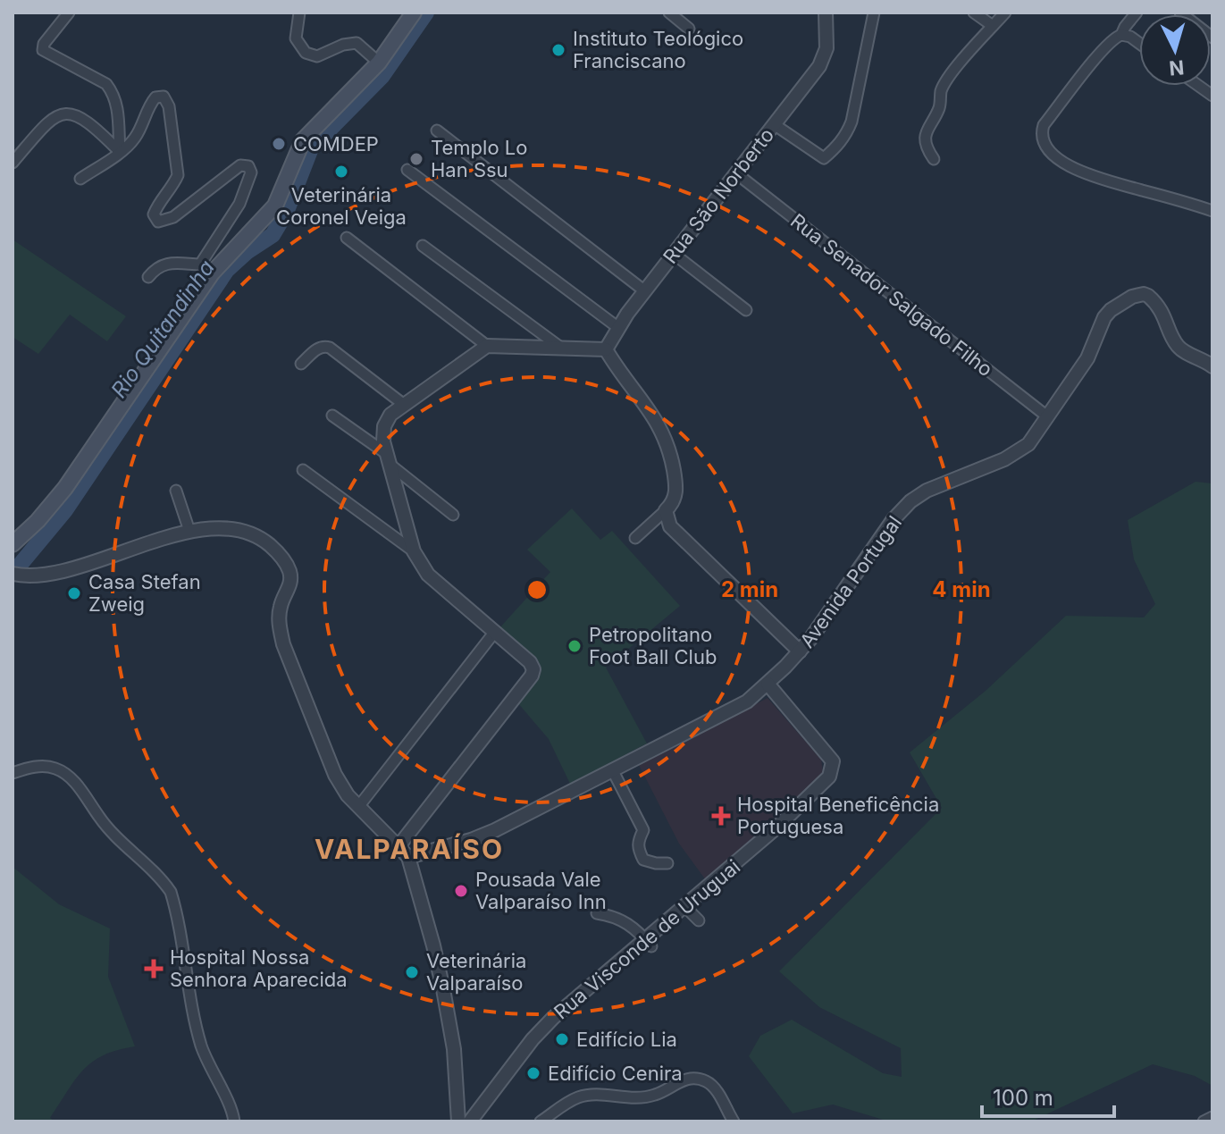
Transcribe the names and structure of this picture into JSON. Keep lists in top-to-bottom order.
{
  "streets": {
    "street": [
      "Rua São Norberto",
      "Rua Senador Salgado Filho",
      "Avenida Portugal",
      "Rua Visconde de Uruguai"
    ]
  },
  "crossings": [
    ["Rua São Norberto", "Rua Senador Salgado Filho"],
    ["Rua Senador Salgado Filho", "Avenida Portugal"],
    ["Avenida Portugal", "Rua Visconde de Uruguai"]
  ],
  "districts": ["VALPARAÍSO"],
  "water": ["Rio Quitandinha"],
  "places": {
    "other": [
      "Instituto Teológico Franciscano",
      "COMDEP",
      "Templo Lo Han Ssu",
      "Veterinária Coronel Veiga",
      "Casa Stefan Zweig",
      "Petropolitano Foot Ball Club",
      "Pousada Vale Valparaíso Inn",
      "Veterinária Valparaíso",
      "Edifício Lia",
      "Edifício Cenira"
    ],
    "health": ["Hospital Beneficência Portuguesa", "Hospital Nossa Senhora Aparecida"]
  },
  "scale_bar": "100 m",
  "north": "bottom",
  "rings": ["2 min", "4 min"]
}
